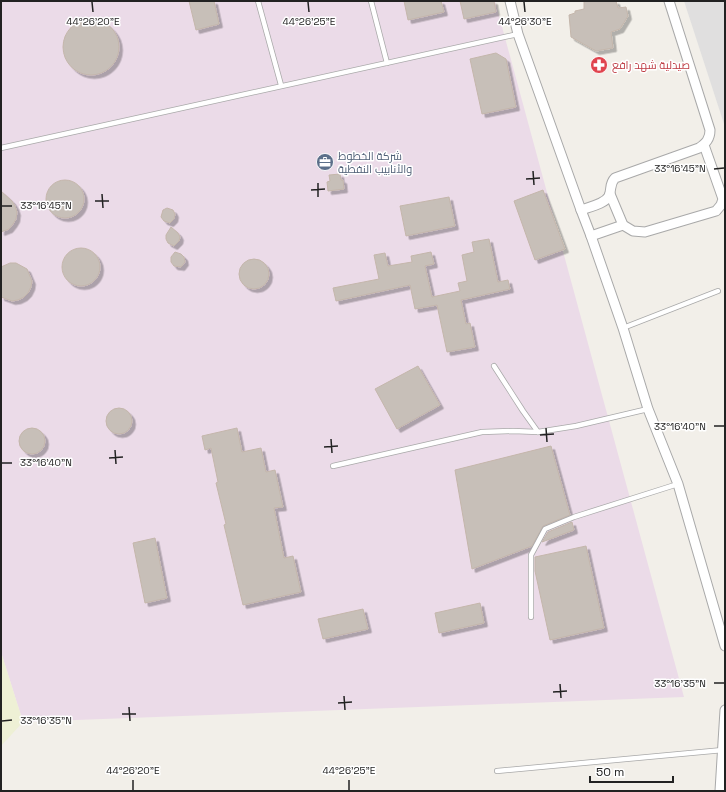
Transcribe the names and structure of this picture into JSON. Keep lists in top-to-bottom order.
{
  "places": {
    "pharmacy": ["صيدلية شهد رافع"],
    "office": ["شركة الخطوط والأنابيب النفطية"]
  },
  "scale_bar": "50 m",
  "coordinates": [
    "44°26'20\"E",
    "44°26'25\"E",
    "44°26'30\"E",
    "33°16'45\"N",
    "33°16'40\"N",
    "33°16'35\"N"
  ]
}
